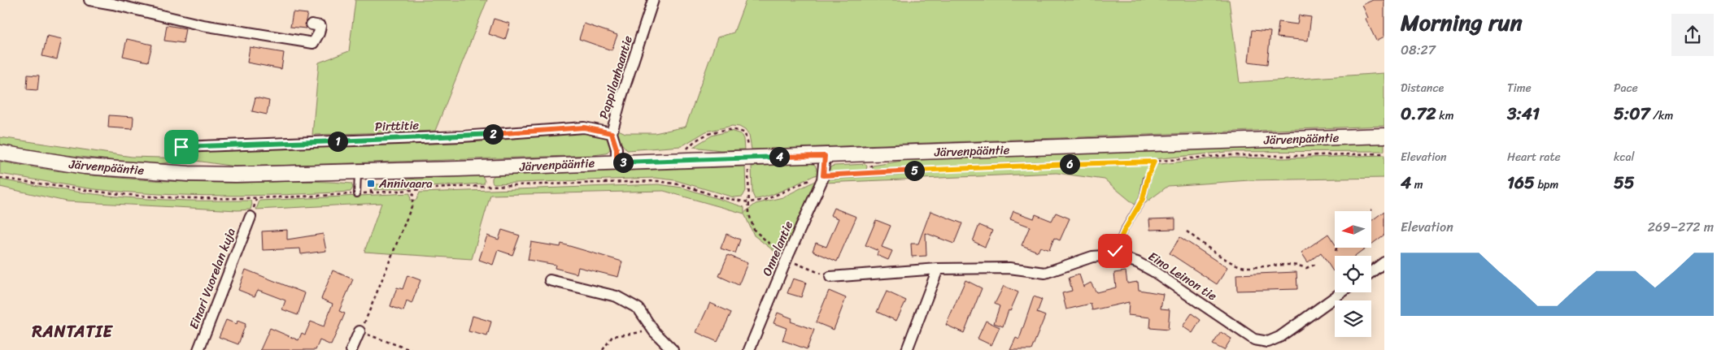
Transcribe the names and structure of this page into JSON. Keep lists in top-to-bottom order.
{
  "streets": {
    "main road": ["Järvenpääntie"],
    "street": [
      "Pappilanhaantie",
      "Pirttitie",
      "Onnelantie",
      "Eino Leinon tie",
      "Einari Vuorelan kuja"
    ]
  },
  "crossings": [
    ["Pappilanhaantie", "Pirttitie"],
    ["Pappilanhaantie", "Järvenpääntie"],
    ["Järvenpääntie", "Onnelantie"]
  ],
  "districts": ["RANTATIE"],
  "places": {
    "transit": ["Annivaara"]
  },
  "north": "left",
  "page": {
    "heading": ["Morning run", "08:27"],
    "stats": [
      ["Distance", "0.72 km"],
      ["Time", "3:41"],
      ["Pace", "5:07 /km"],
      ["Elevation", "4 m"],
      ["Heart rate", "165 bpm"],
      ["kcal", "55"]
    ],
    "pins": [
      "2",
      "1",
      "4",
      "3",
      "6",
      "5"
    ],
    "chart": ["Elevation", "269–272 m"]
  }
}
